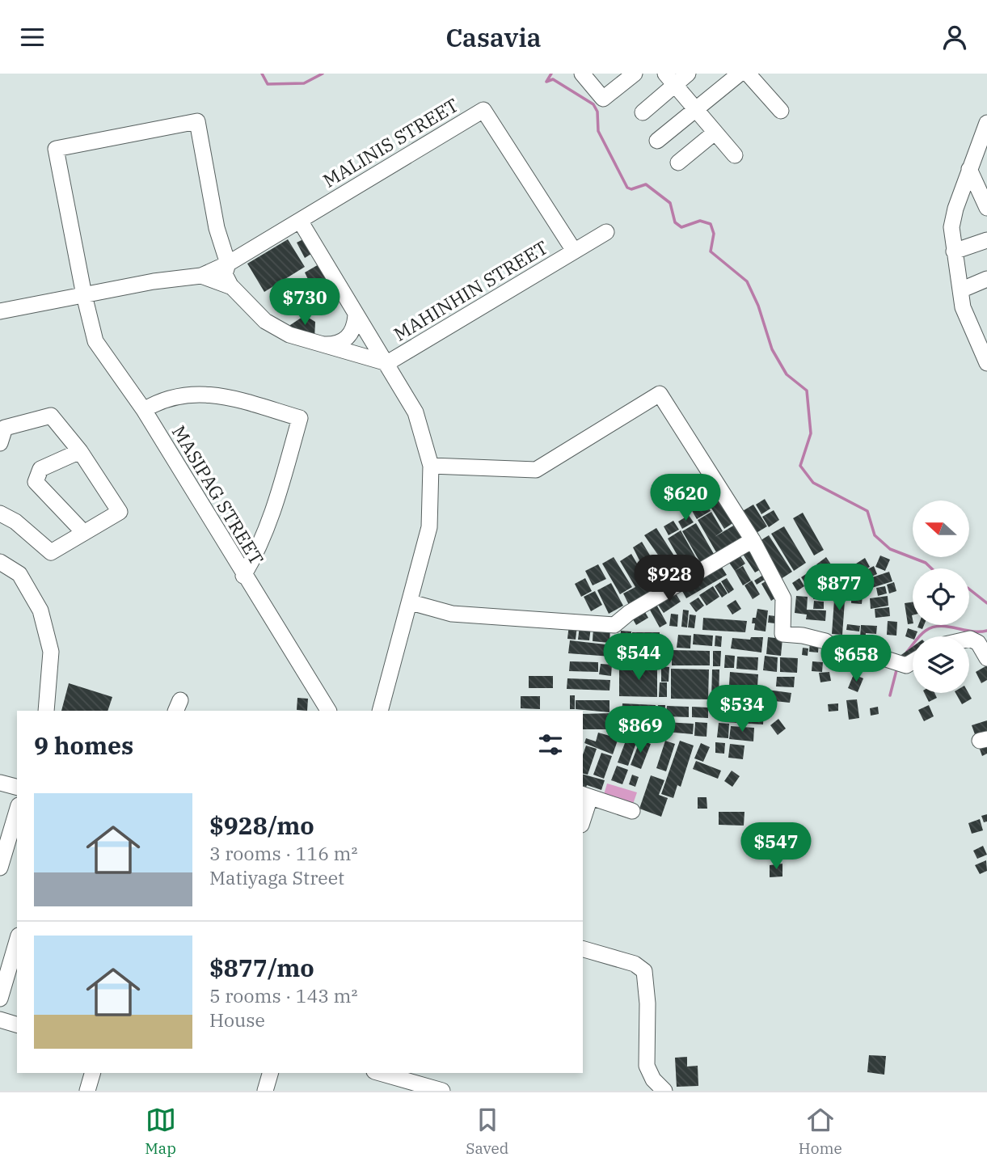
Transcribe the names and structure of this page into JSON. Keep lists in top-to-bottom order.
{
  "streets": {
    "street": ["MALINIS STREET", "MAHINHIN STREET", "MASIPAG STREET"]
  },
  "crossings": [
    ["MALINIS STREET", "MAHINHIN STREET"],
    ["MALINIS STREET", "MASIPAG STREET"]
  ],
  "north": "left",
  "page": {
    "header": "Casavia",
    "price": [
      "$730",
      "$620",
      "$928",
      "$877",
      "$544",
      "$658",
      "$534",
      "$869",
      "$547"
    ],
    "heading": "9 homes",
    "list": [
      {
        "name": "$928/mo",
        "note": "3 rooms · 116 m² · Matiyaga Street"
      },
      {
        "name": "$877/mo",
        "note": "5 rooms · 143 m² · House"
      }
    ],
    "tabs": ["Map", "Saved", "Home"]
  }
}
